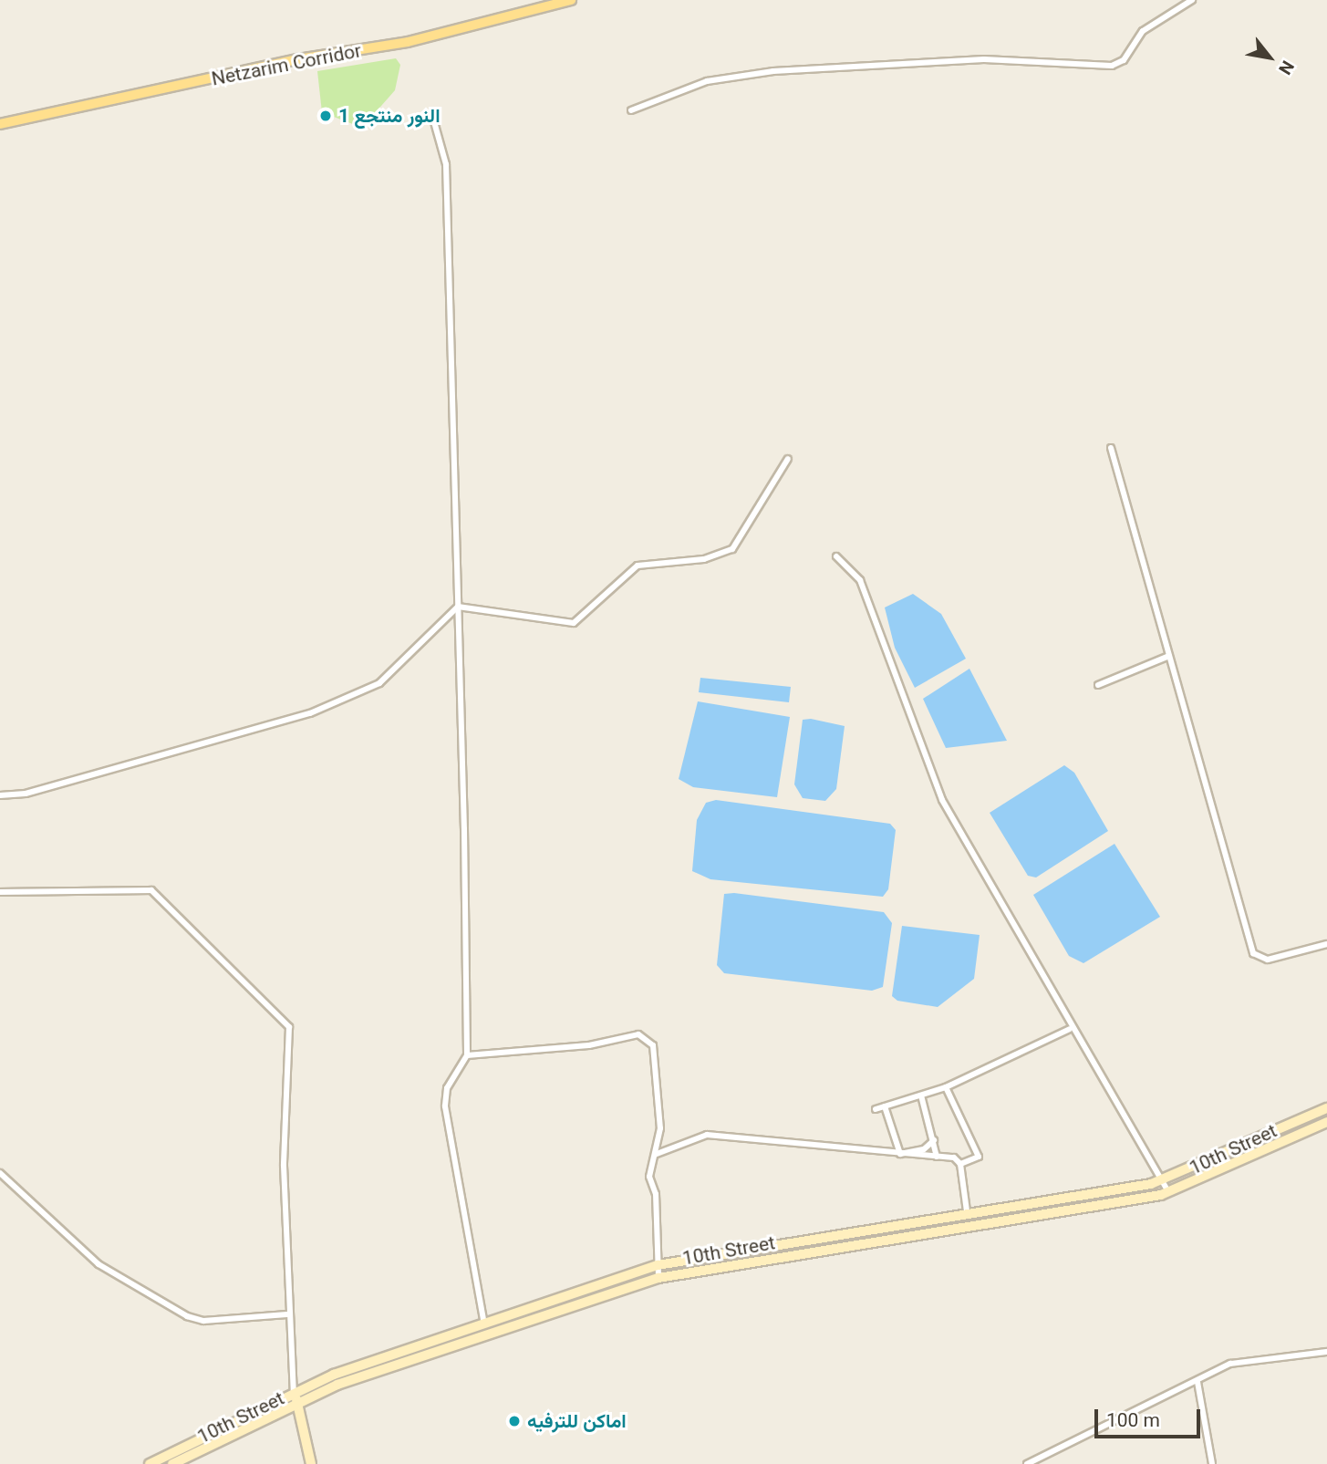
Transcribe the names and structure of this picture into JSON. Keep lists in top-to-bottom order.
{
  "streets": {
    "main road": ["Netzarim Corridor", "10th Street"]
  },
  "places": ["1 النور منتجع", "اماكن للترفيه"],
  "scale_bar": "100 m",
  "north": "bottom right"
}
